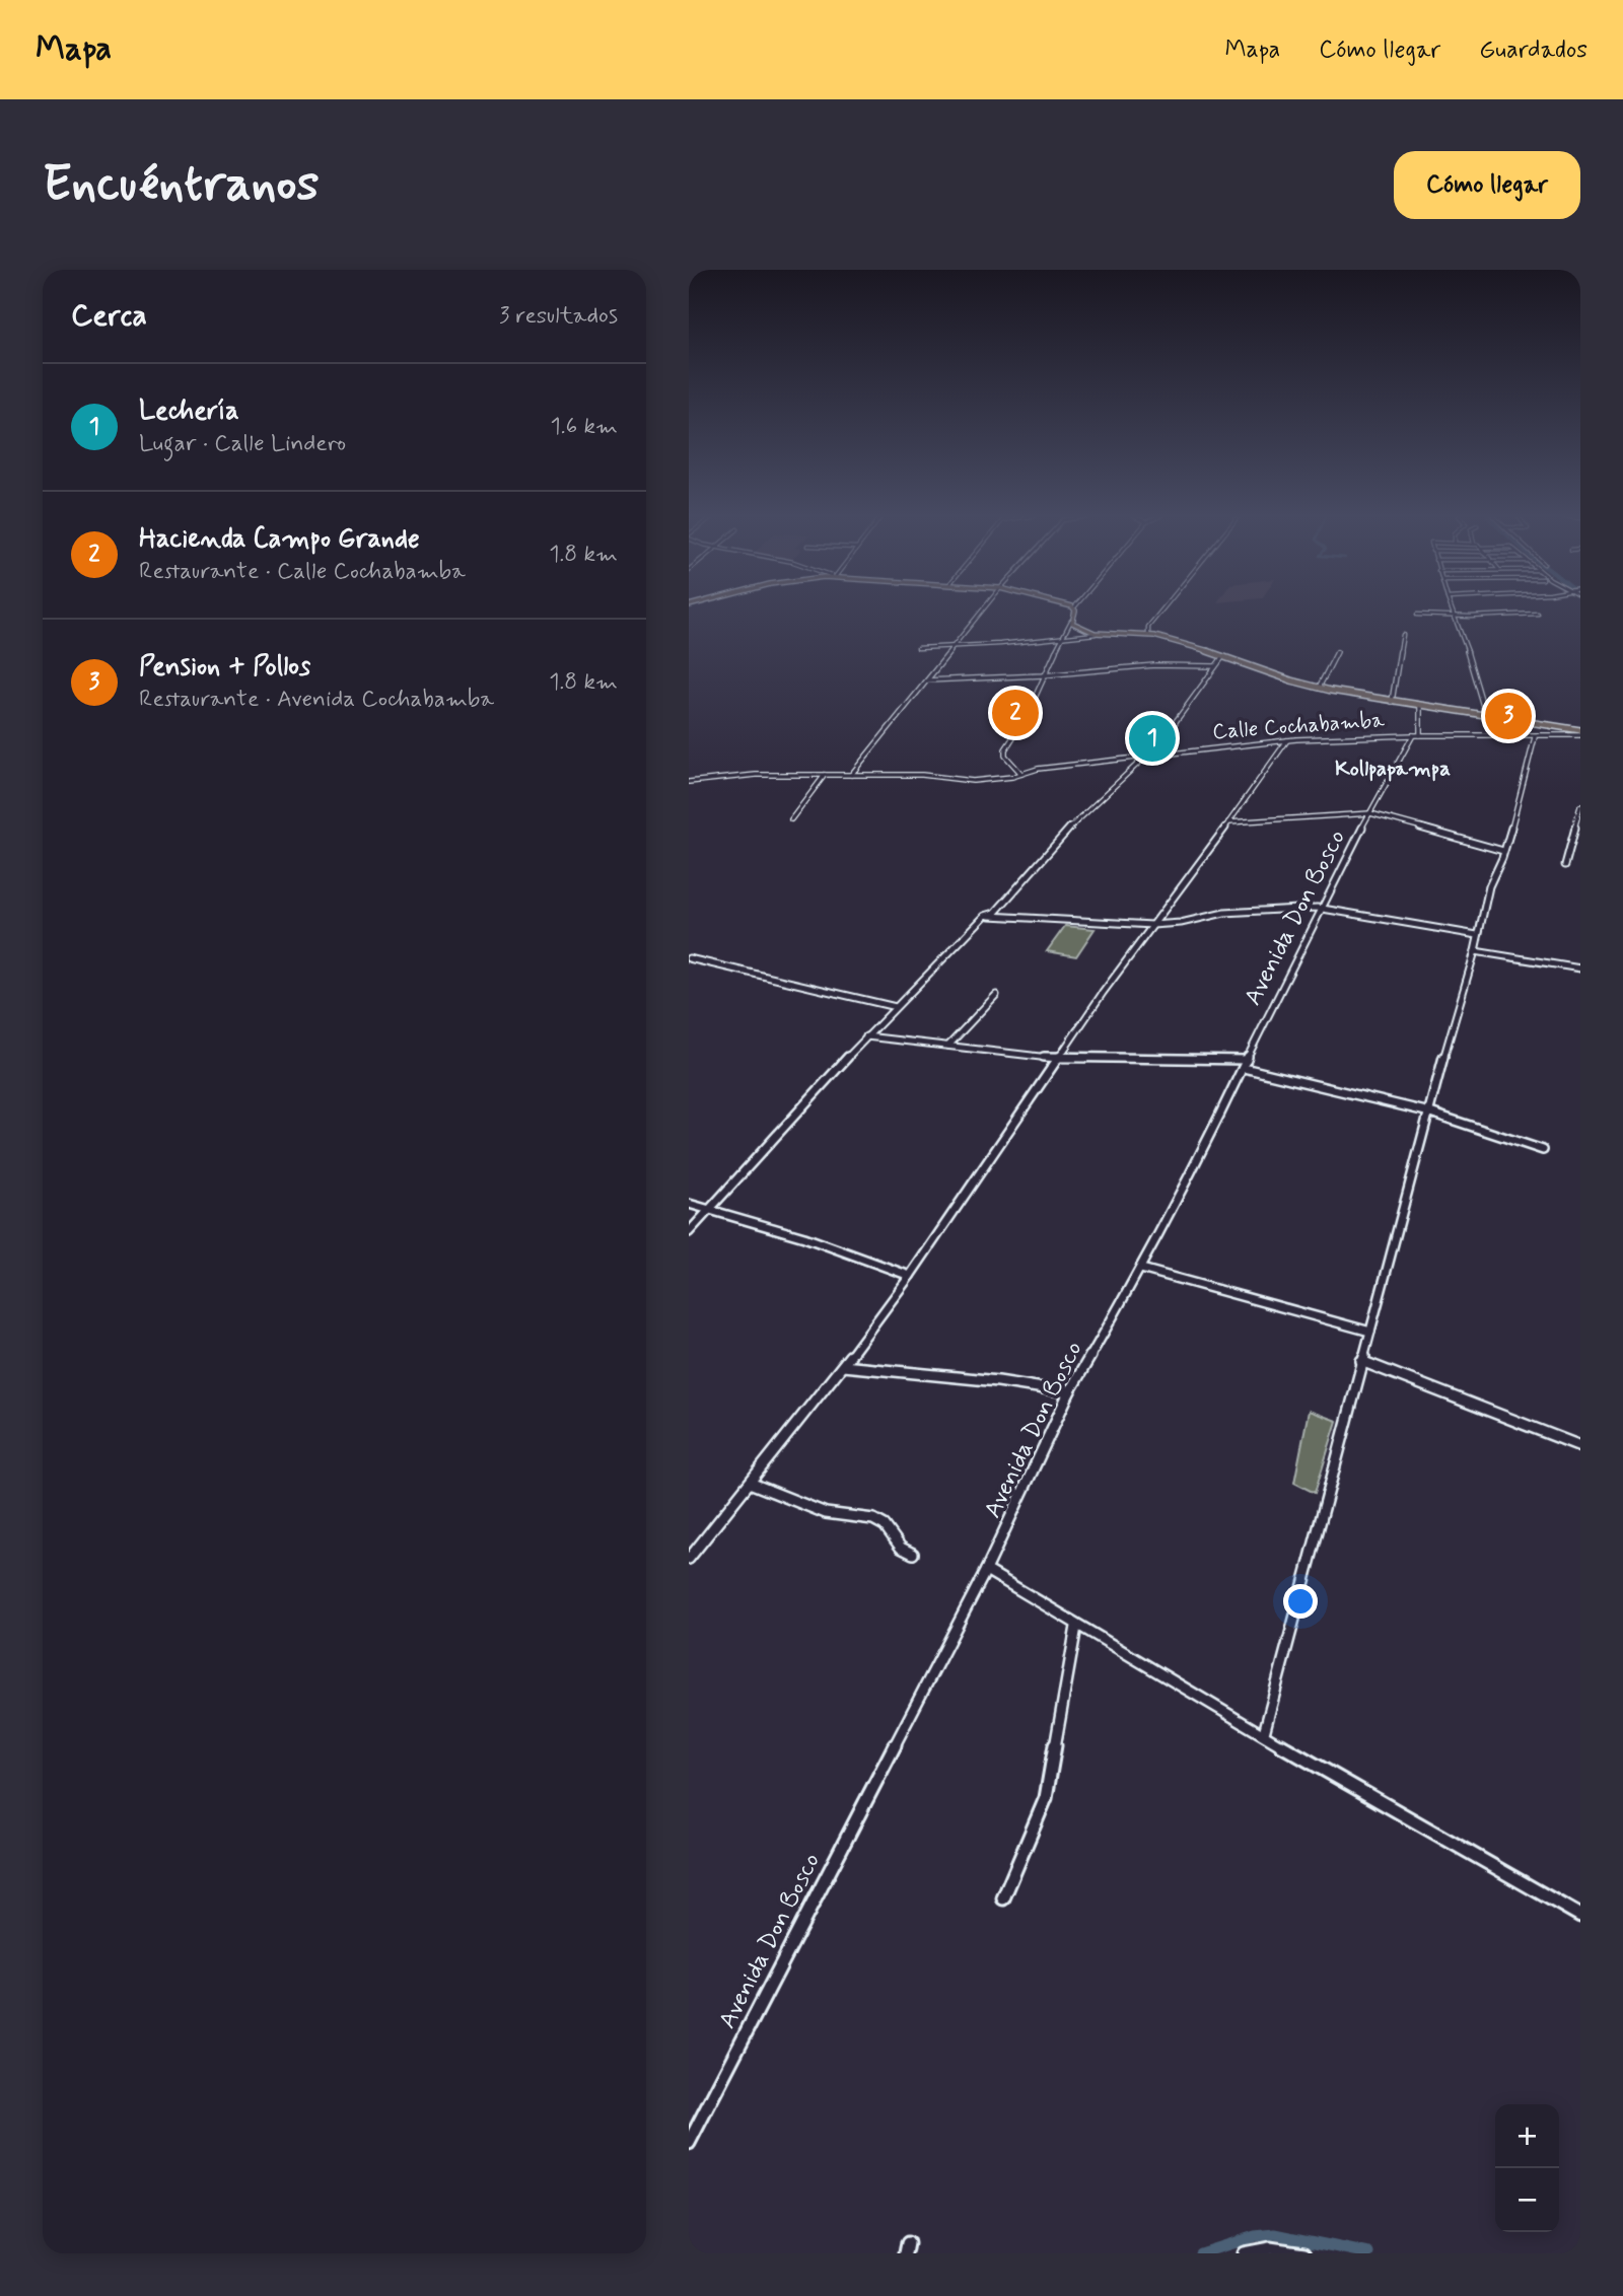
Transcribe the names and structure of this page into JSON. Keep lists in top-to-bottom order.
{
  "streets": {
    "street": ["Calle Cochabamba", "Avenida Don Bosco"]
  },
  "crossings": [
    ["Calle Cochabamba", "Avenida Don Bosco"]
  ],
  "districts": ["Kollpapampa"],
  "page": {
    "header": "Mapa",
    "nav": ["Mapa", "Cómo llegar", "Guardados"],
    "buttons": "Cómo llegar",
    "title": "Encuéntranos",
    "heading": ["Cerca", "3 resultados"],
    "list": [
      {
        "mark": "1",
        "name": "Lechería",
        "note": "Lugar · Calle Lindero",
        "value": "1.6 km"
      },
      {
        "mark": "2",
        "name": "Hacienda Campo Grande",
        "note": "Restaurante · Calle Cochabamba",
        "value": "1.8 km"
      },
      {
        "mark": "3",
        "name": "Pension + Pollos",
        "note": "Restaurante · Avenida Cochabamba",
        "value": "1.8 km"
      }
    ],
    "pins": ["2", "3", "1"],
    "map_buttons": ["+", "−"]
  }
}
